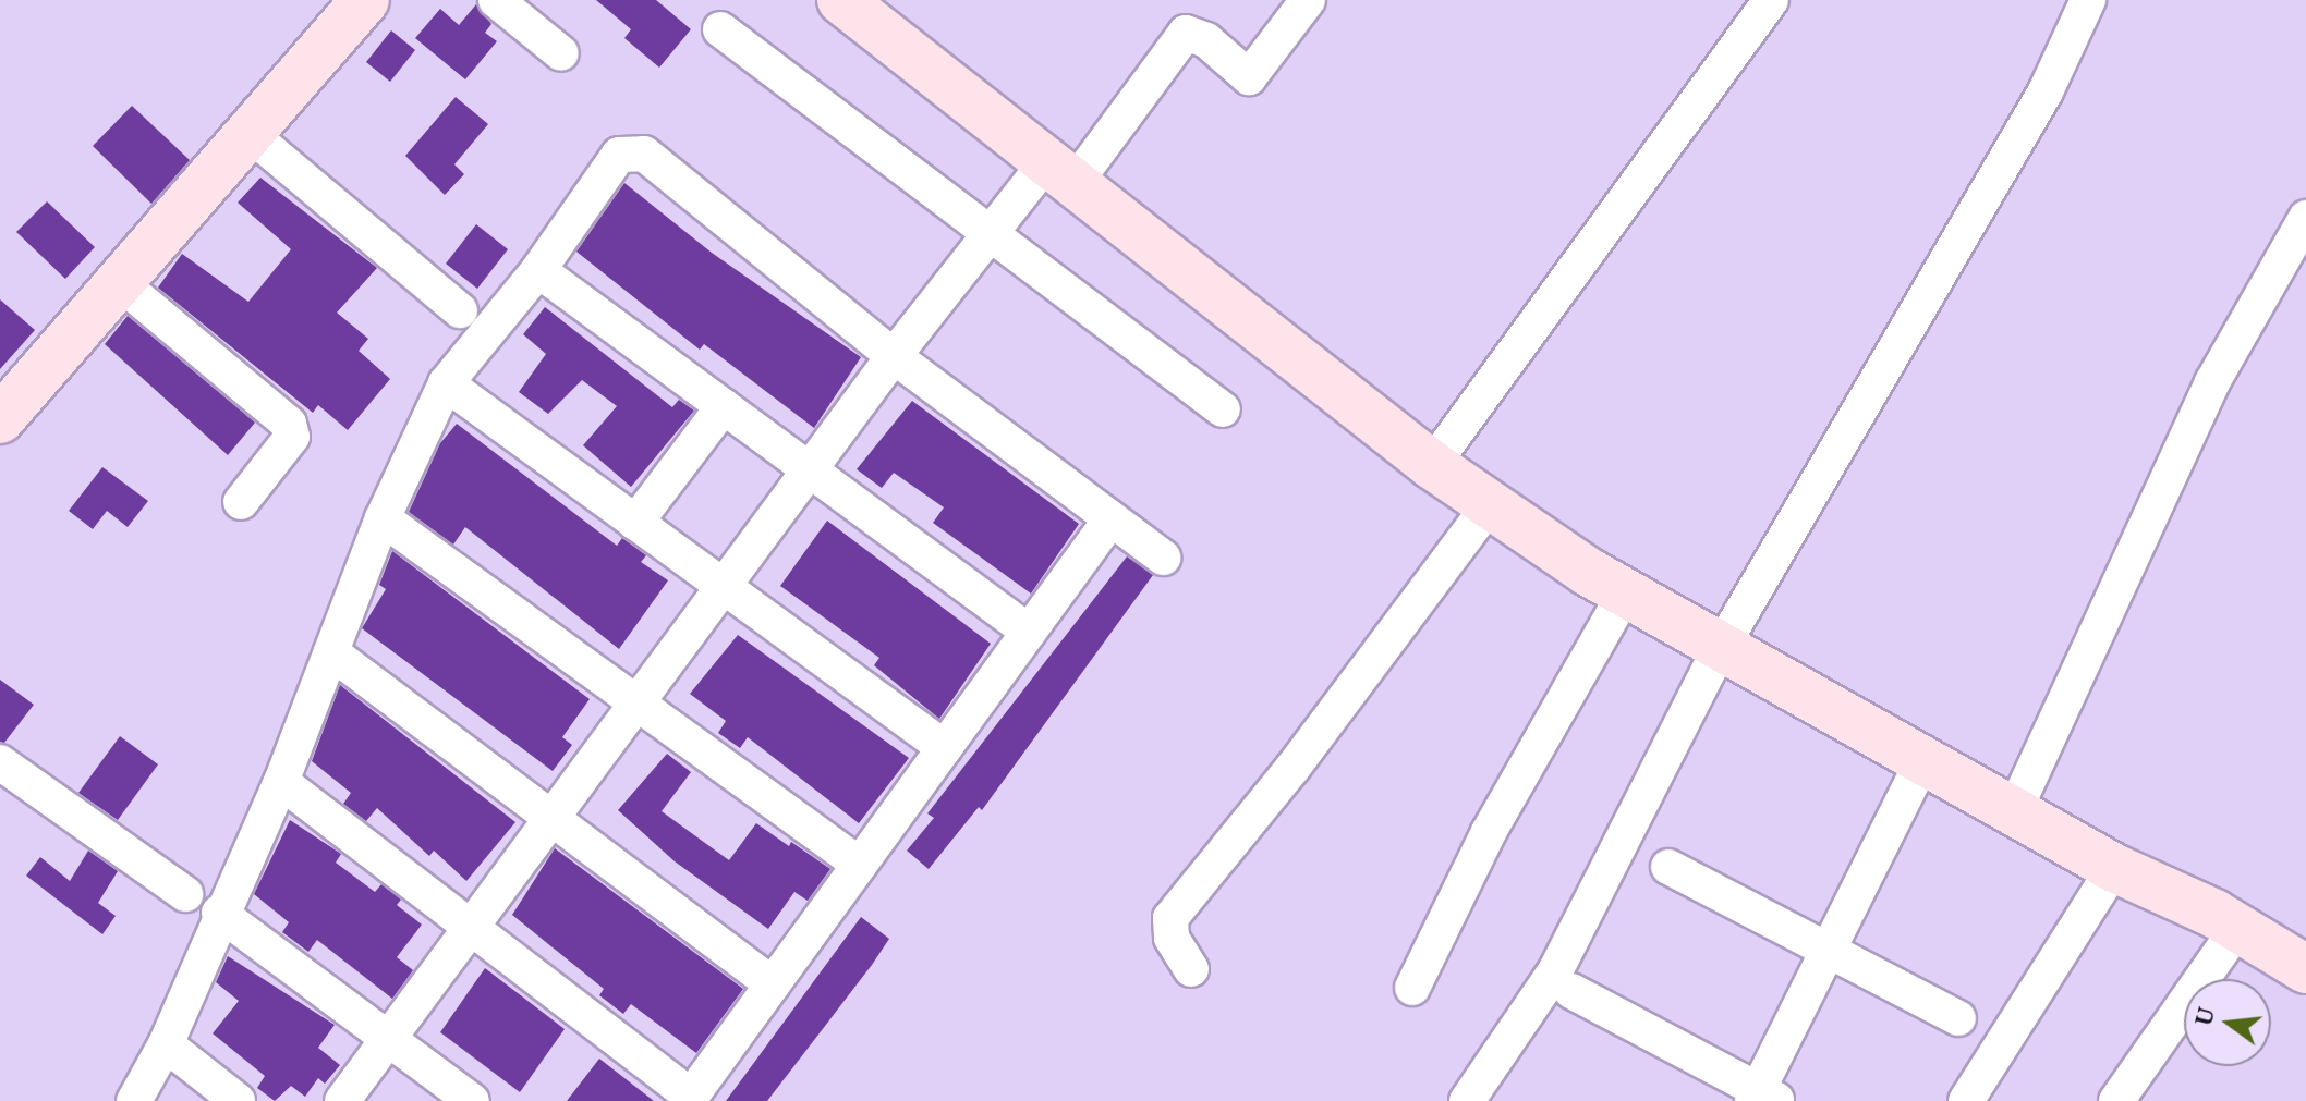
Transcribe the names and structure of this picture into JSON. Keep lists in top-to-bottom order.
{
  "north": "left"
}
